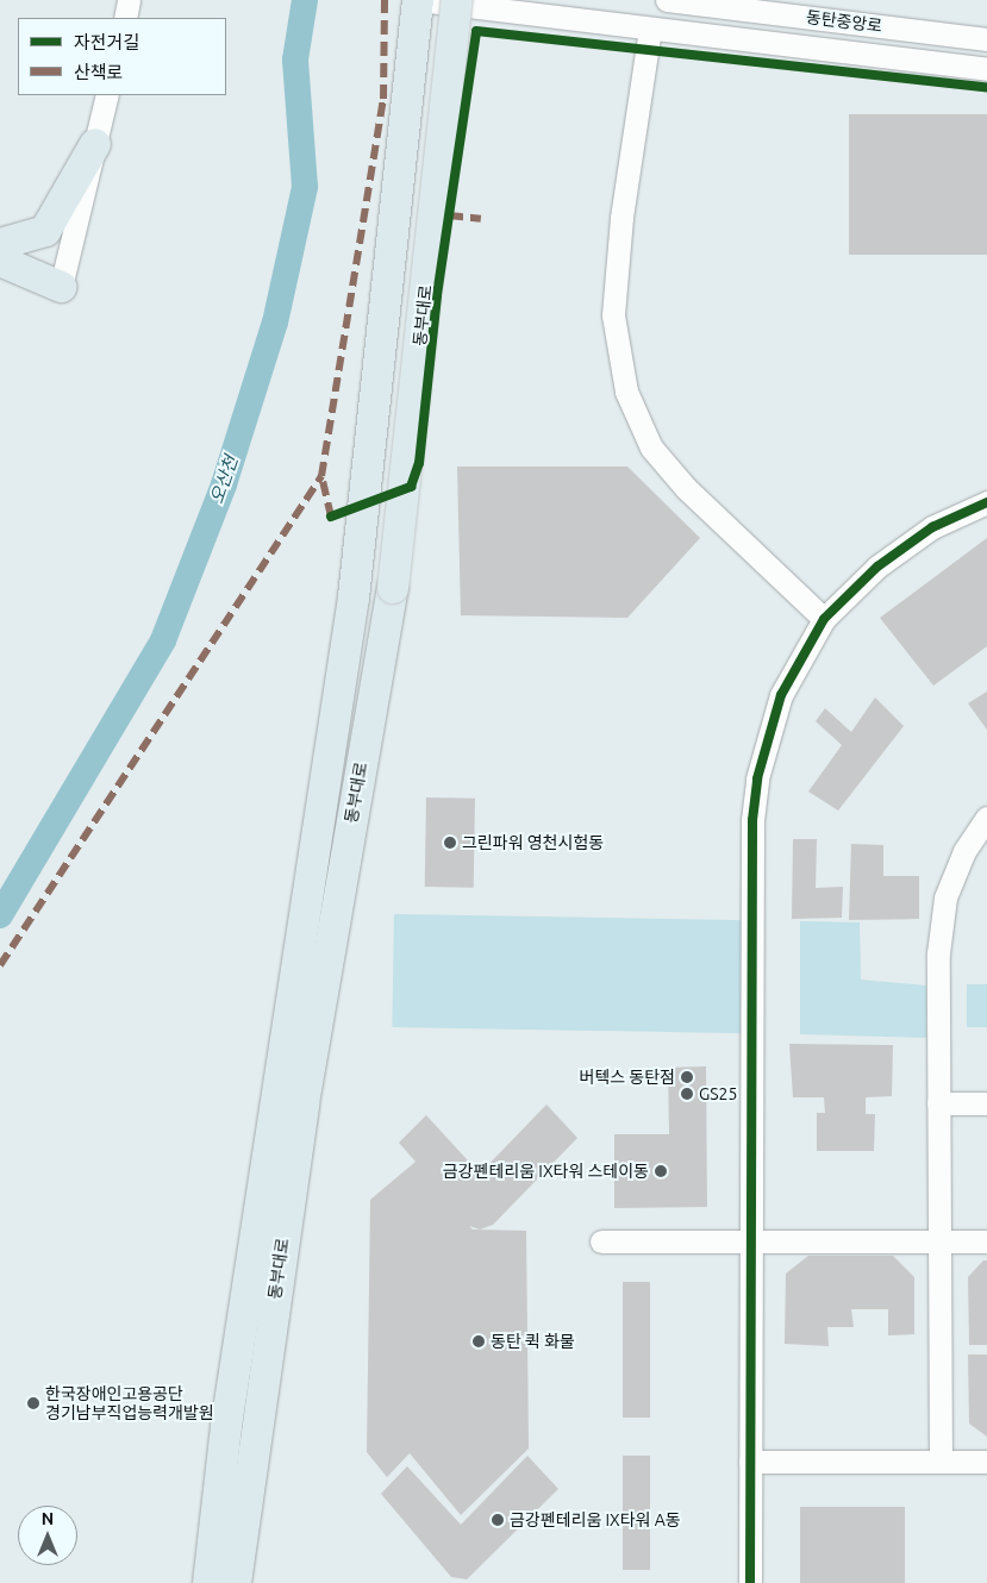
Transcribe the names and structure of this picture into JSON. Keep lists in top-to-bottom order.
{
  "streets": {
    "highway": ["동부대로"],
    "street": ["동탄중앙로"]
  },
  "water": ["오산천"],
  "places": [
    "그린파워 영천시험동",
    "버텍스 동탄점",
    "GS25",
    "금강펜테리움 IX타워 스테이동",
    "동탄 퀵 화물",
    "한국장애인고용공단 경기남부직업능력개발원",
    "금강펜테리움 IX타워 A동"
  ],
  "legend": ["자전거길", "산책로"],
  "north": "top"
}
